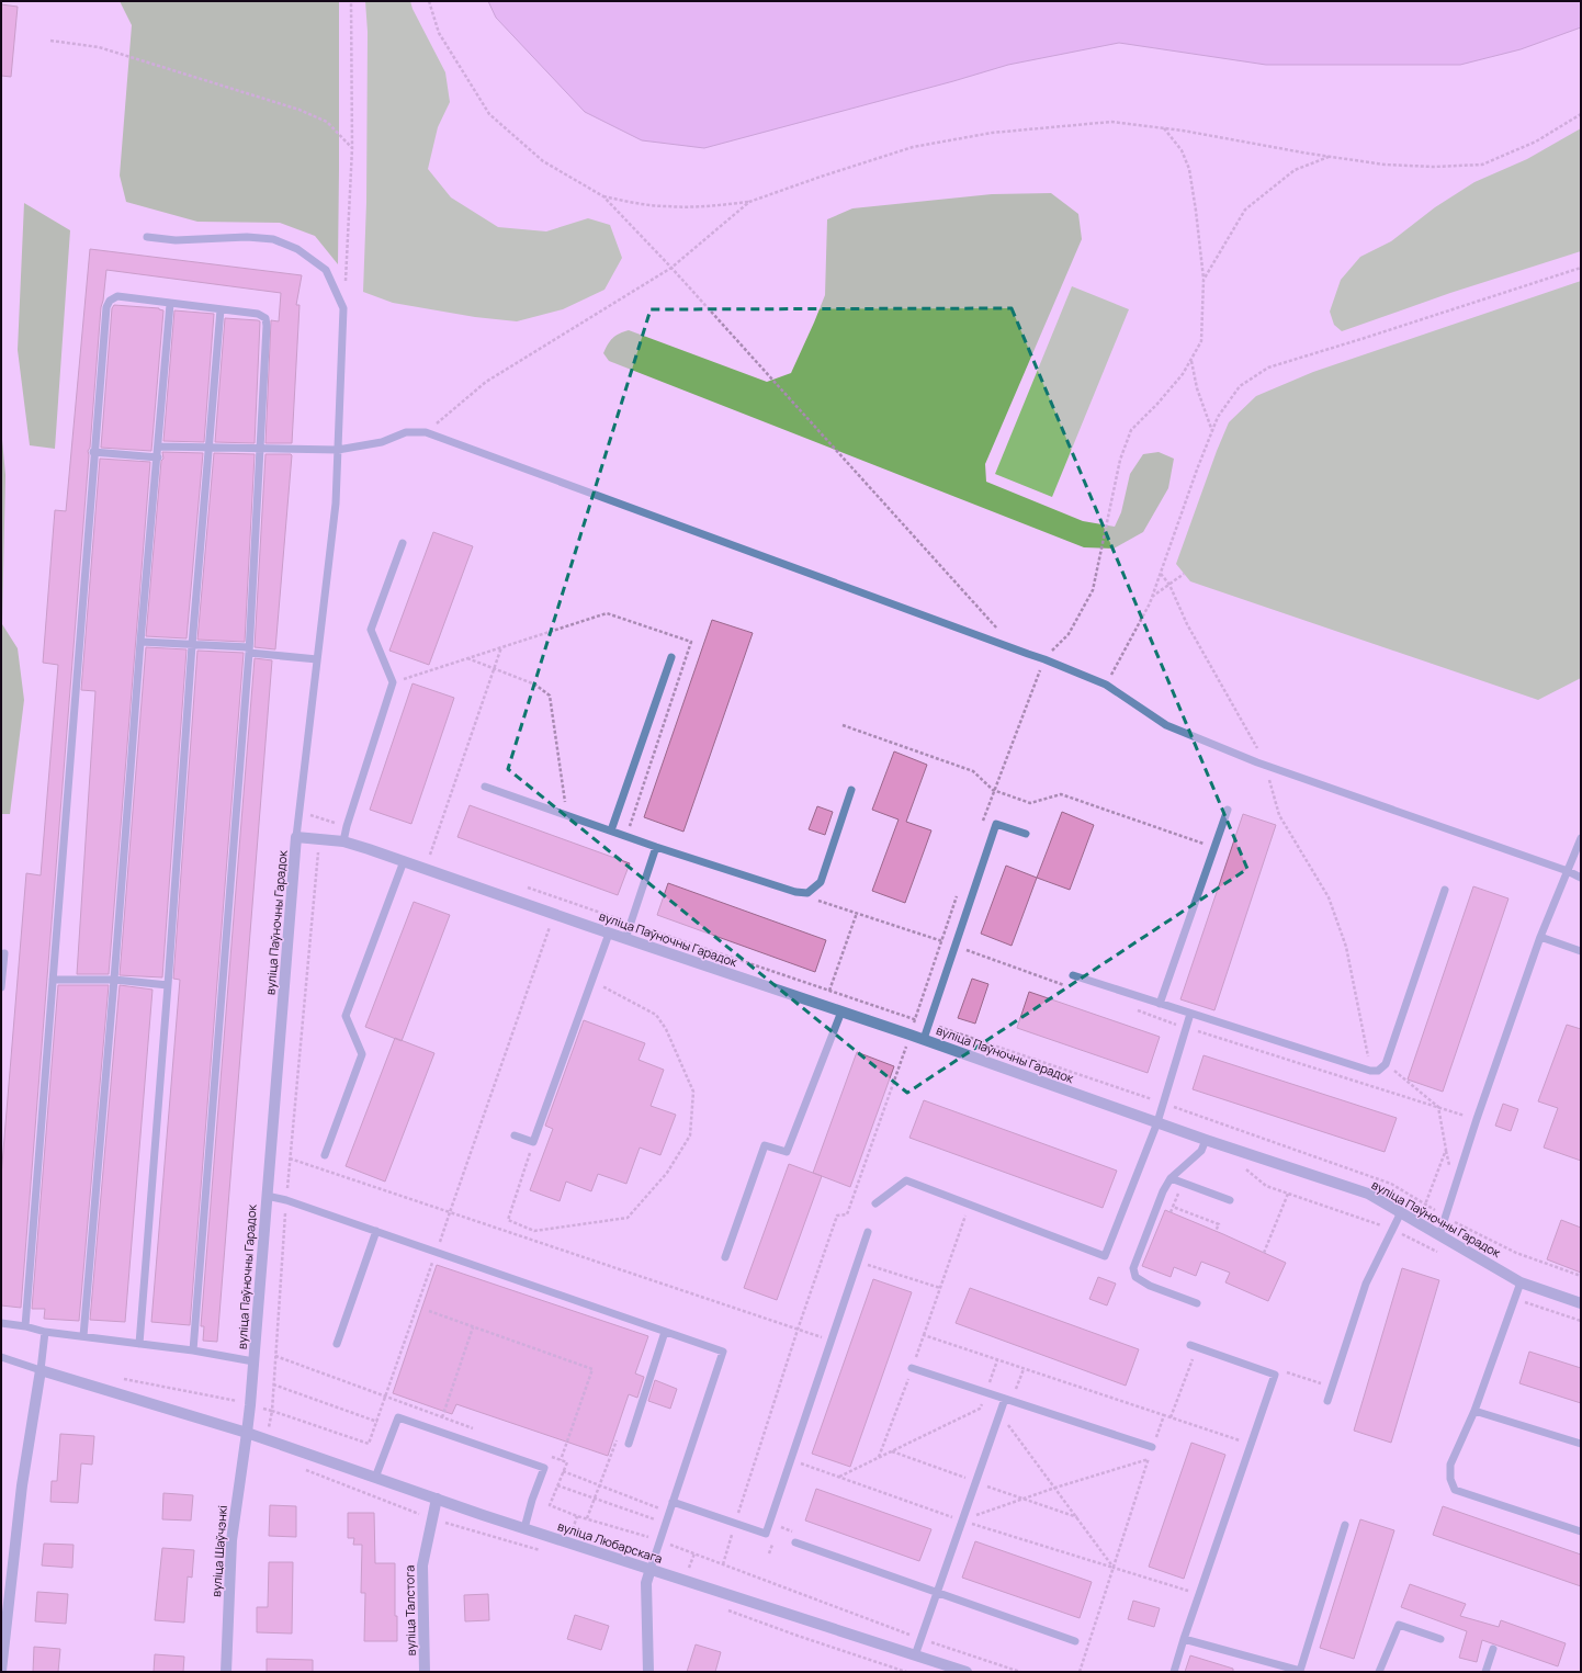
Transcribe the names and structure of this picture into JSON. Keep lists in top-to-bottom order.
{
  "streets": {
    "street": [
      "вуліца Паўночны Гарадок",
      "вуліца Любарскага",
      "вуліца Шаўчэнкі",
      "вуліца Талстога"
    ]
  },
  "crossings": [
    ["вуліца Паўночны Гарадок", "вуліца Любарскага"],
    ["вуліца Паўночны Гарадок", "вуліца Шаўчэнкі"],
    ["вуліца Любарскага", "вуліца Шаўчэнкі"],
    ["вуліца Любарскага", "вуліца Талстога"]
  ]
}
